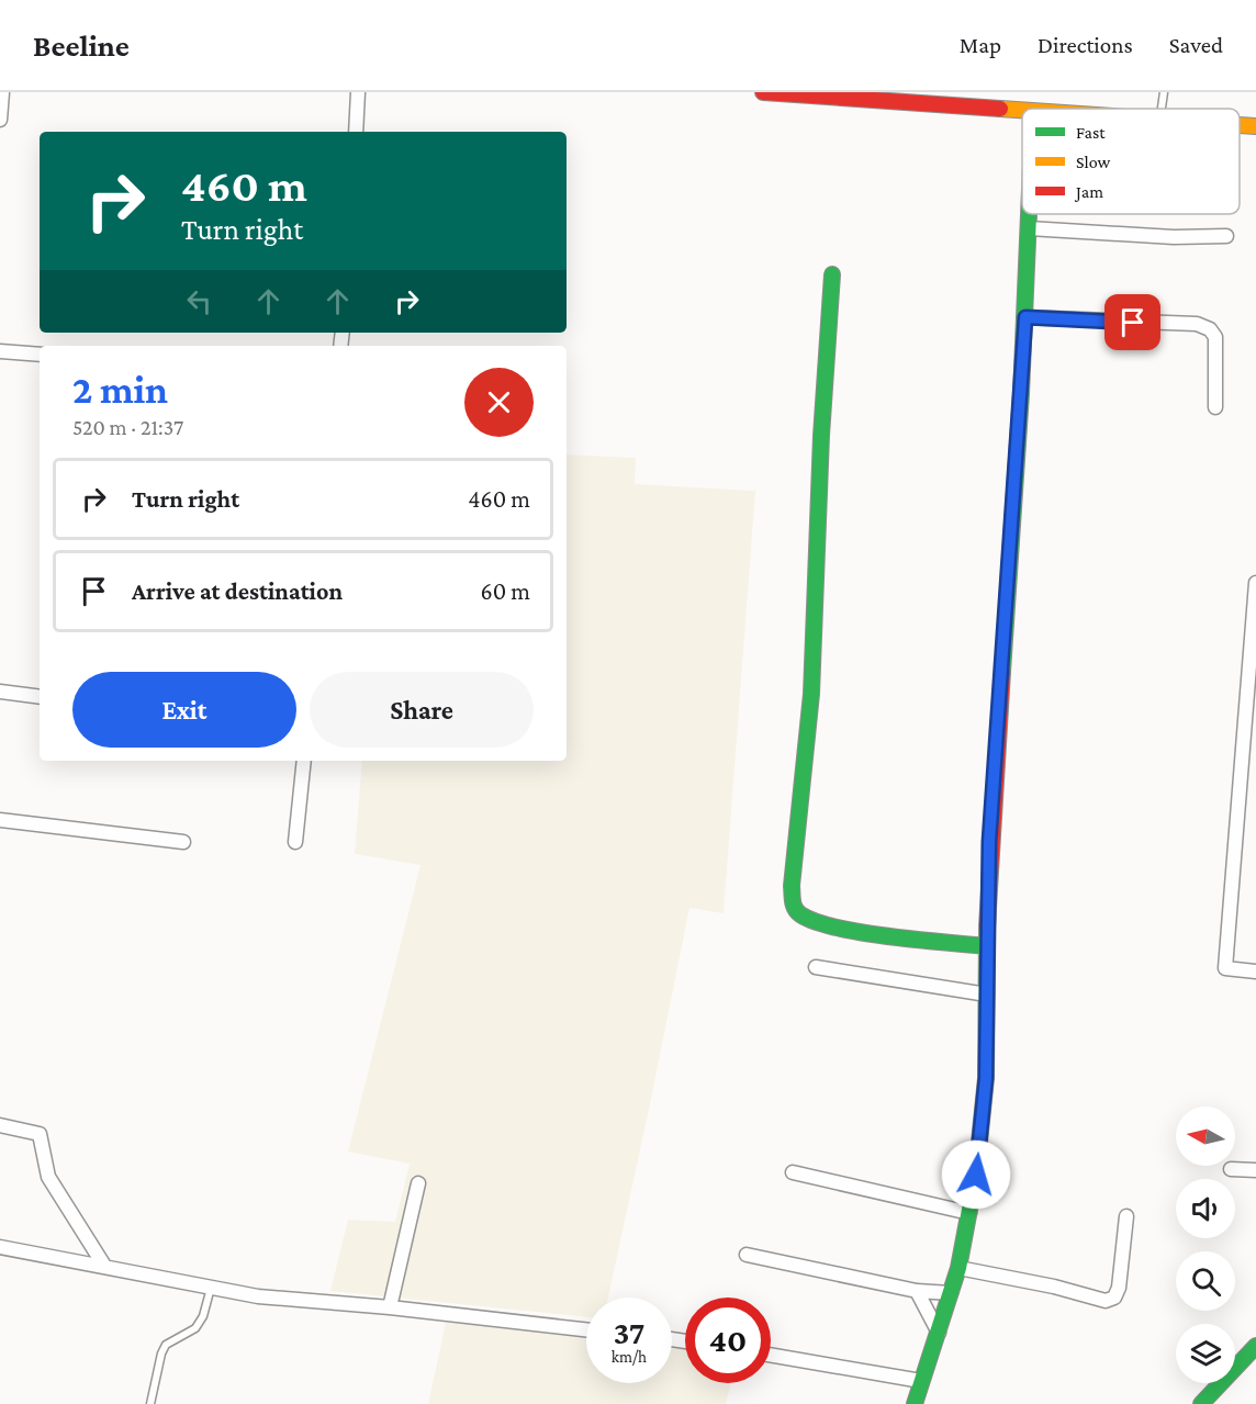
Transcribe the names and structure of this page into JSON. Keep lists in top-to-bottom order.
{
  "legend": ["Fast", "Slow", "Jam"],
  "north": "left",
  "page": {
    "header": "Beeline",
    "nav": ["Map", "Directions", "Saved"],
    "turn": ["460 m", "Turn right"],
    "heading": ["2 min", "520 m · 21:37"],
    "list": [
      {
        "name": "Turn right",
        "value": "460 m"
      },
      {
        "name": "Arrive at destination",
        "value": "60 m"
      }
    ],
    "buttons": ["Exit", "Share"],
    "speed": "37 km/h",
    "limit": "40"
  }
}
